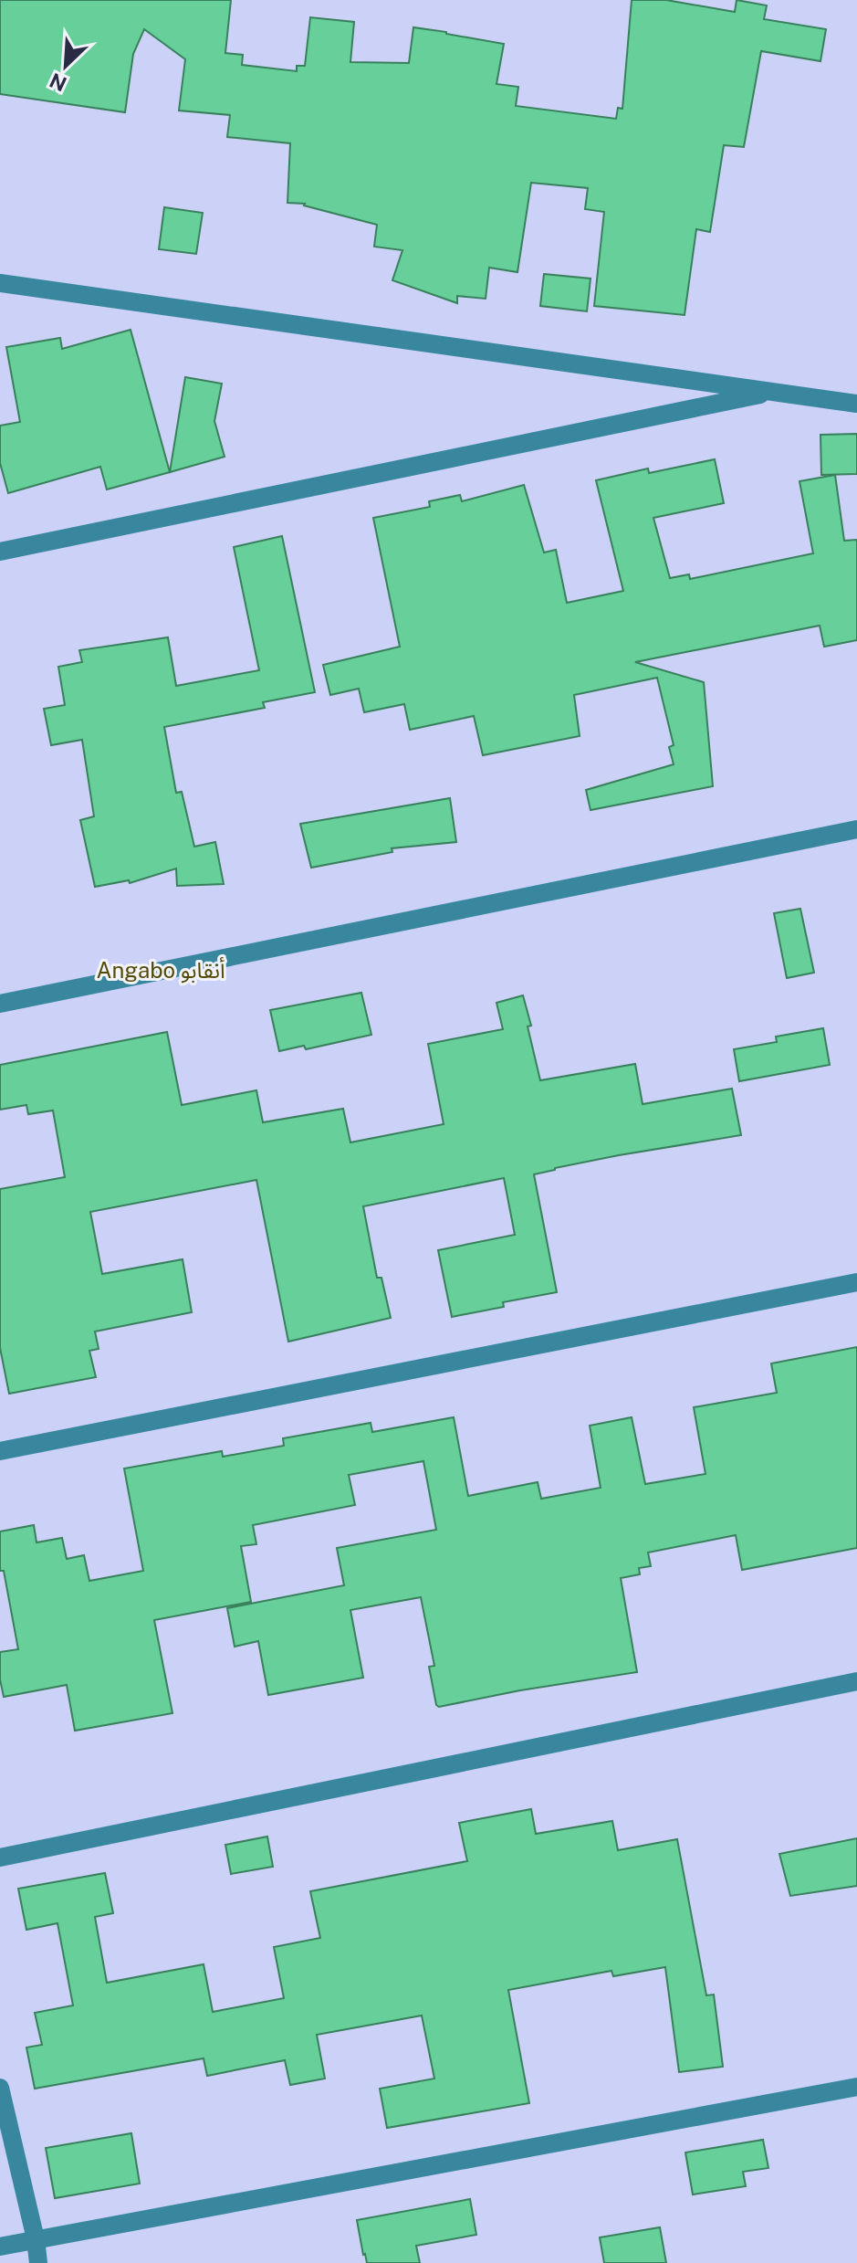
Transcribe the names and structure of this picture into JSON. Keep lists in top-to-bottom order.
{
  "districts": ["Angabo أنقابو"],
  "north": "bottom left"
}
